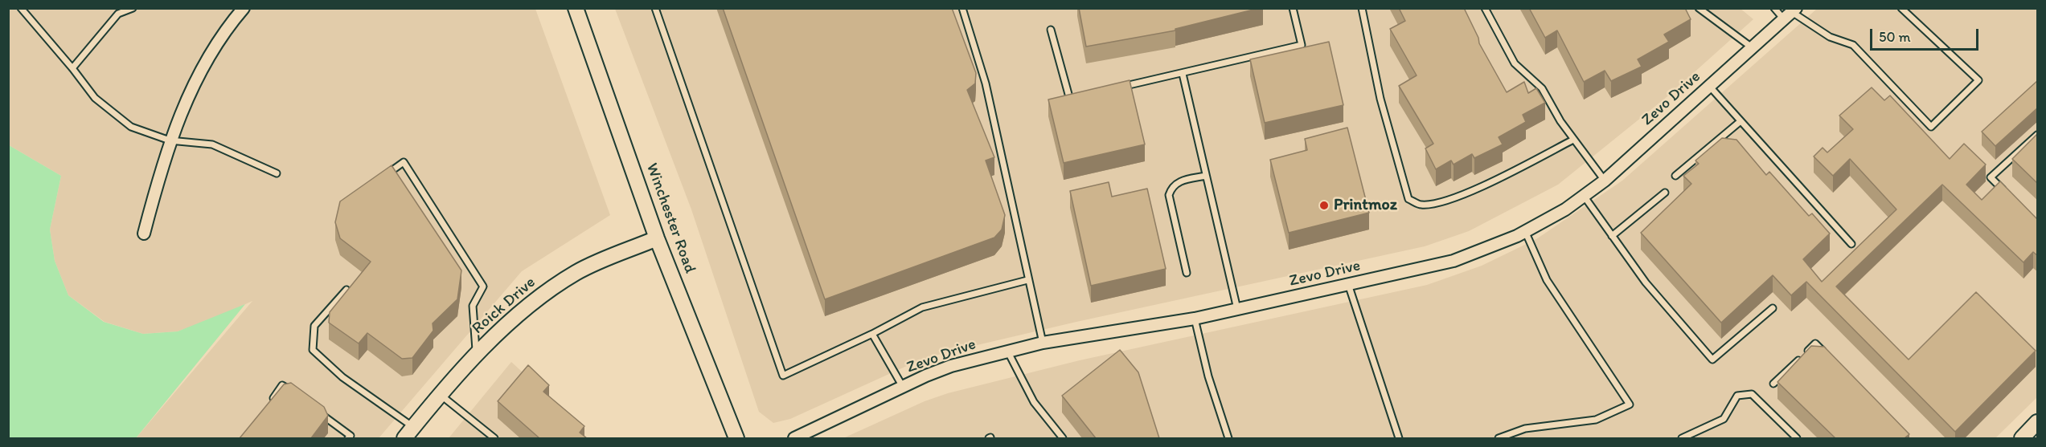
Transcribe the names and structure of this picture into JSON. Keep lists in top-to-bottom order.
{
  "streets": {
    "street": ["Zevo Drive", "Winchester Road", "Roick Drive"]
  },
  "crossings": [
    ["Winchester Road", "Roick Drive"]
  ],
  "places": ["Printmoz"],
  "scale_bar": "50 m"
}
